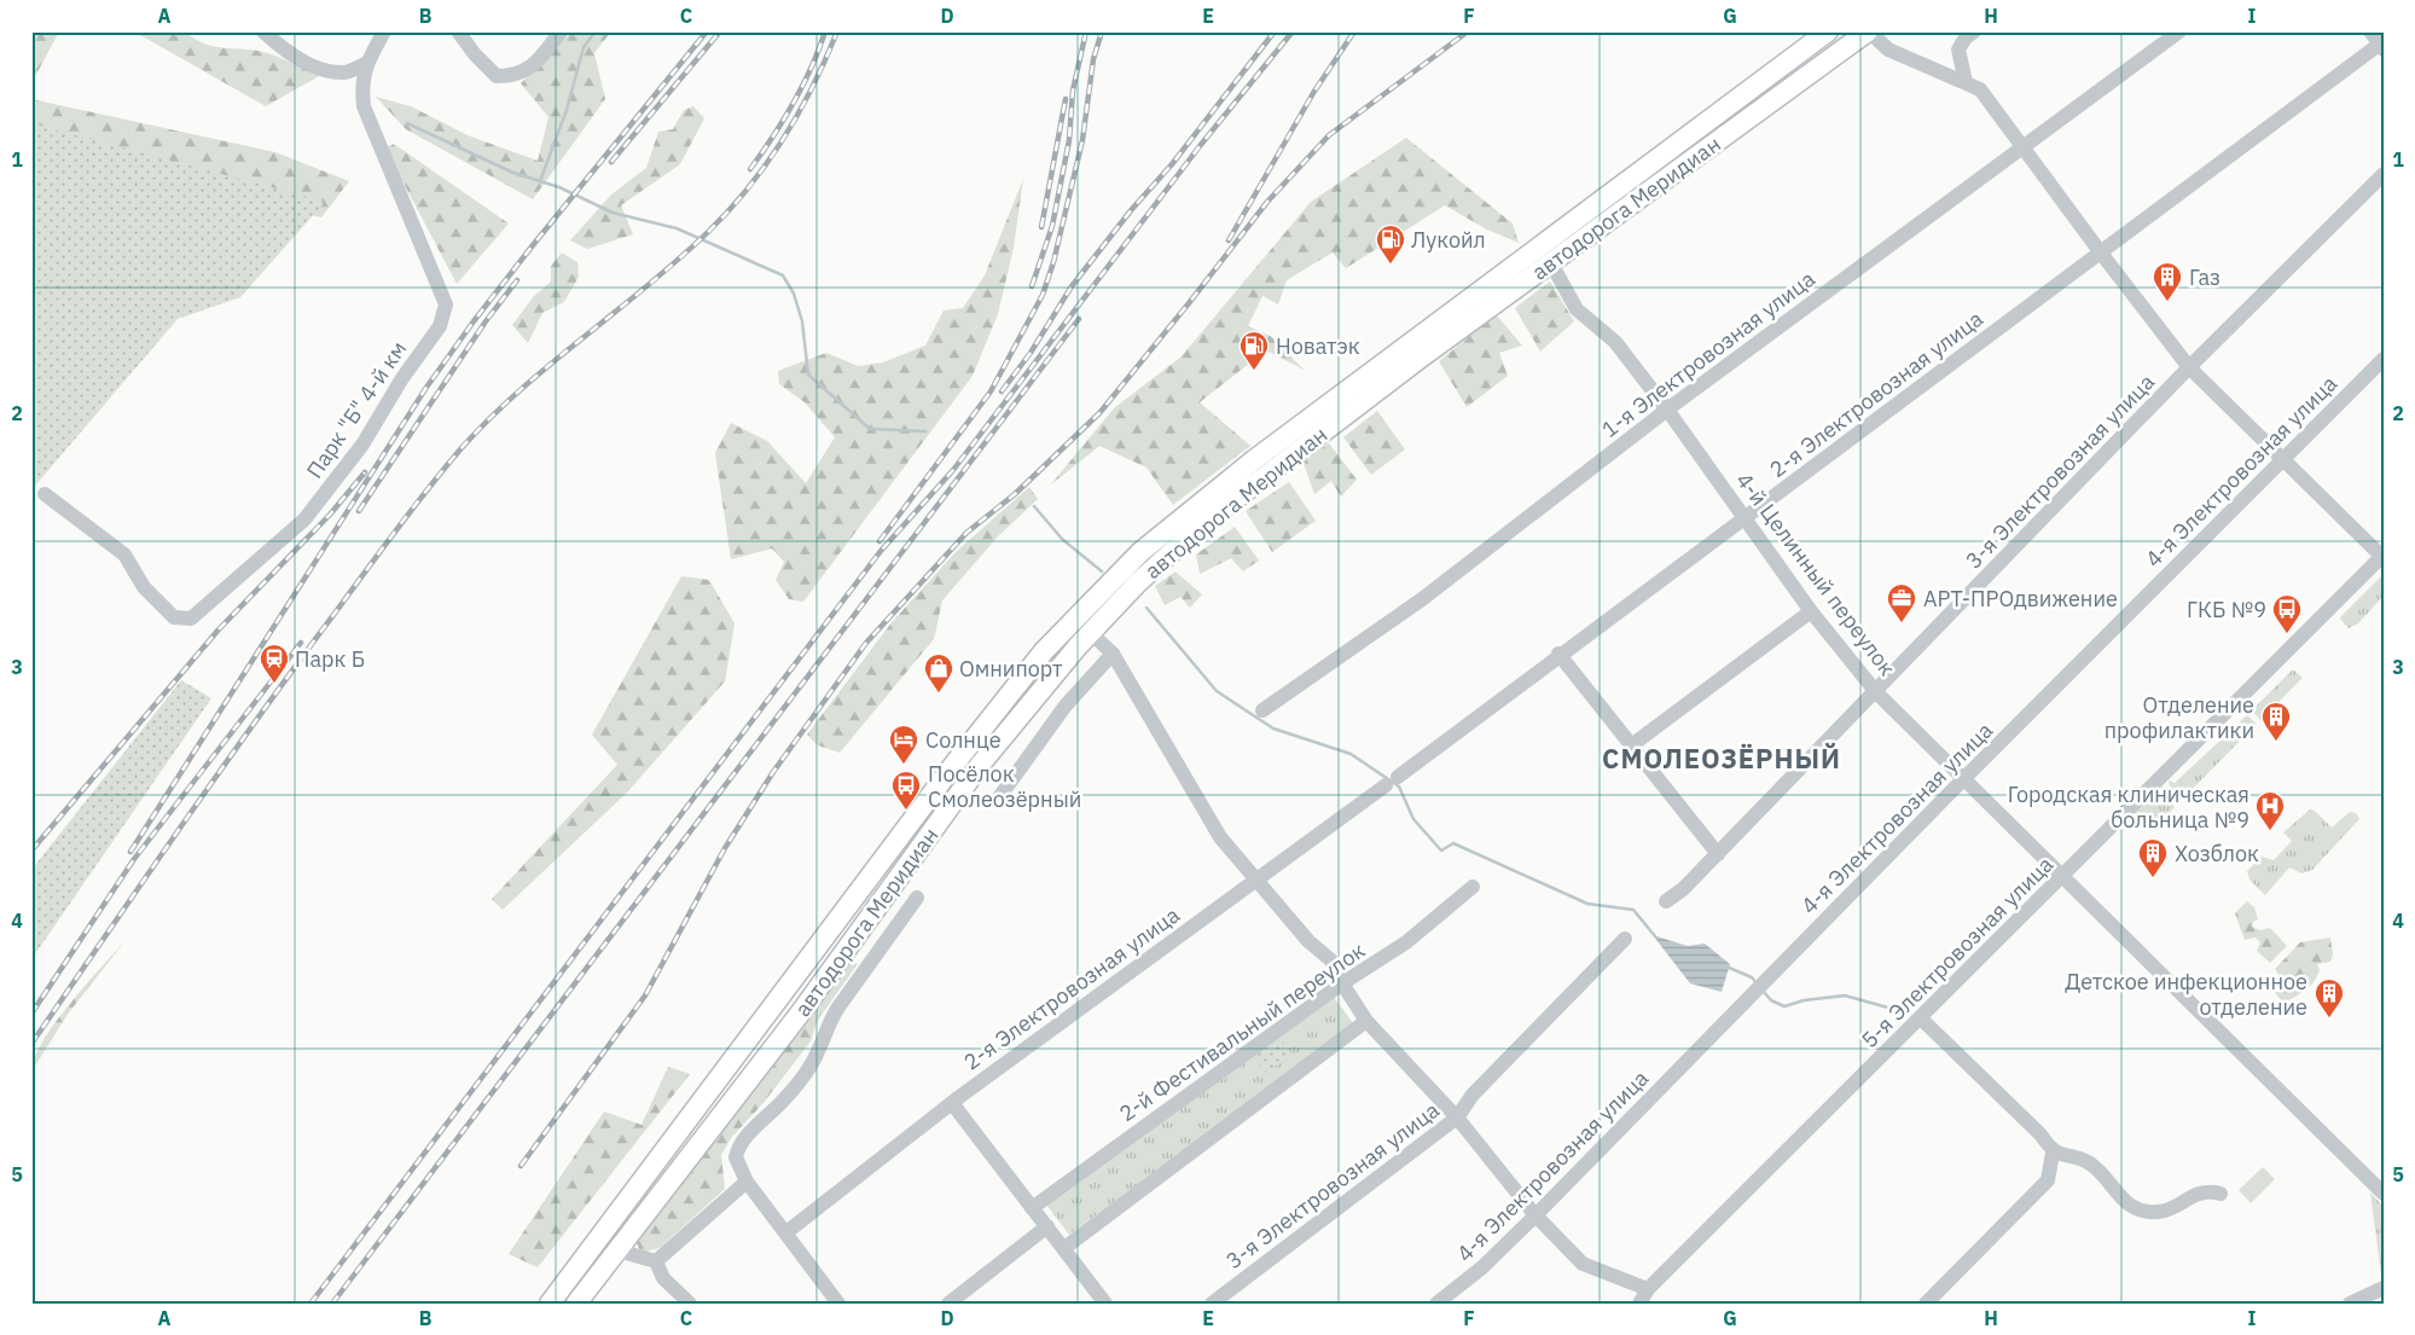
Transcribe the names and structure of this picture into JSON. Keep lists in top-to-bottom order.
{
  "streets": {
    "main road": ["автодорога Меридиан"],
    "street": [
      "1-я Электровозная улица",
      "2-я Электровозная улица",
      "Парк \"Б\" 4-й км",
      "3-я Электровозная улица",
      "4-я Электровозная улица",
      "4-й Целинный переулок",
      "5-я Электровозная улица",
      "2-й Фестивальный переулок"
    ]
  },
  "crossings": [
    ["автодорога Меридиан", "4-й Целинный переулок"],
    ["1-я Электровозная улица", "4-й Целинный переулок"],
    ["2-я Электровозная улица", "4-й Целинный переулок"],
    ["3-я Электровозная улица", "4-й Целинный переулок"],
    ["4-я Электровозная улица", "4-й Целинный переулок"],
    ["4-й Целинный переулок", "5-я Электровозная улица"]
  ],
  "districts": ["СМОЛЕОЗЁРНЫЙ"],
  "places": {
    "fuel station": ["Лукойл", "Новатэк"],
    "building": [
      "Газ",
      "Отделение профилактики",
      "Хозблок",
      "Детское инфекционное отделение"
    ],
    "office": ["АРТ-ПРОдвижение"],
    "bus stop": ["ГКБ №9", "Посёлок Смолеозёрный"],
    "station": ["Парк Б"],
    "shop": ["Омнипорт"],
    "hotel": ["Солнце"],
    "hospital": ["Городская клиническая больница №9"]
  },
  "grid": {
    "columns": [
      "A",
      "B",
      "C",
      "D",
      "E",
      "F",
      "G",
      "H",
      "I"
    ],
    "rows": [
      "1",
      "2",
      "3",
      "4",
      "5"
    ]
  }
}
